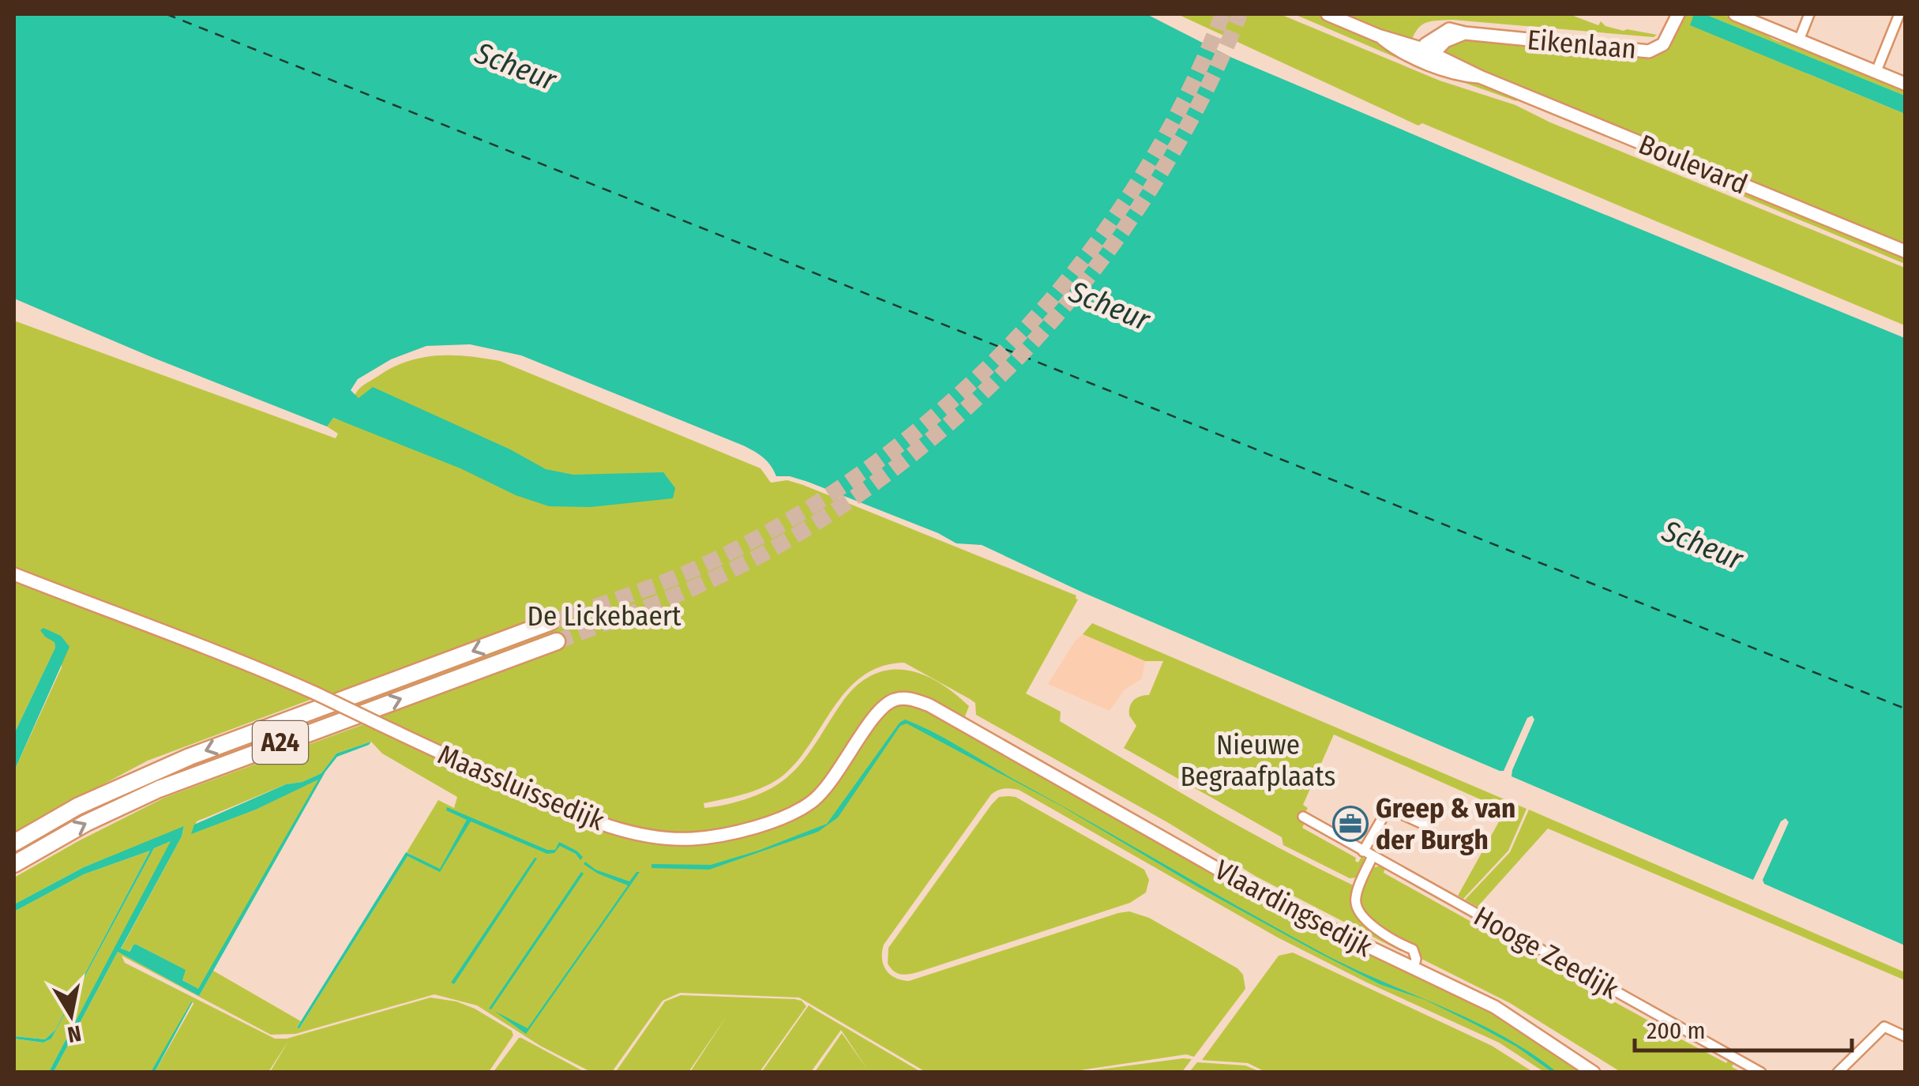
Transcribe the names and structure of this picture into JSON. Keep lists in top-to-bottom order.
{
  "streets": {
    "highway": ["A24"],
    "street": [
      "Eikenlaan",
      "Boulevard",
      "Maassluissedijk",
      "Vlaardingsedijk",
      "Hooge Zeedijk"
    ]
  },
  "crossings": [
    ["Eikenlaan", "Boulevard"],
    ["Maassluissedijk", "Vlaardingsedijk"]
  ],
  "water": ["Scheur"],
  "parks": ["De Lickebaert", "Nieuwe Begraafplaats"],
  "places": {
    "office": ["Greep & van der Burgh"]
  },
  "scale_bar": "200 m",
  "north": "bottom"
}
